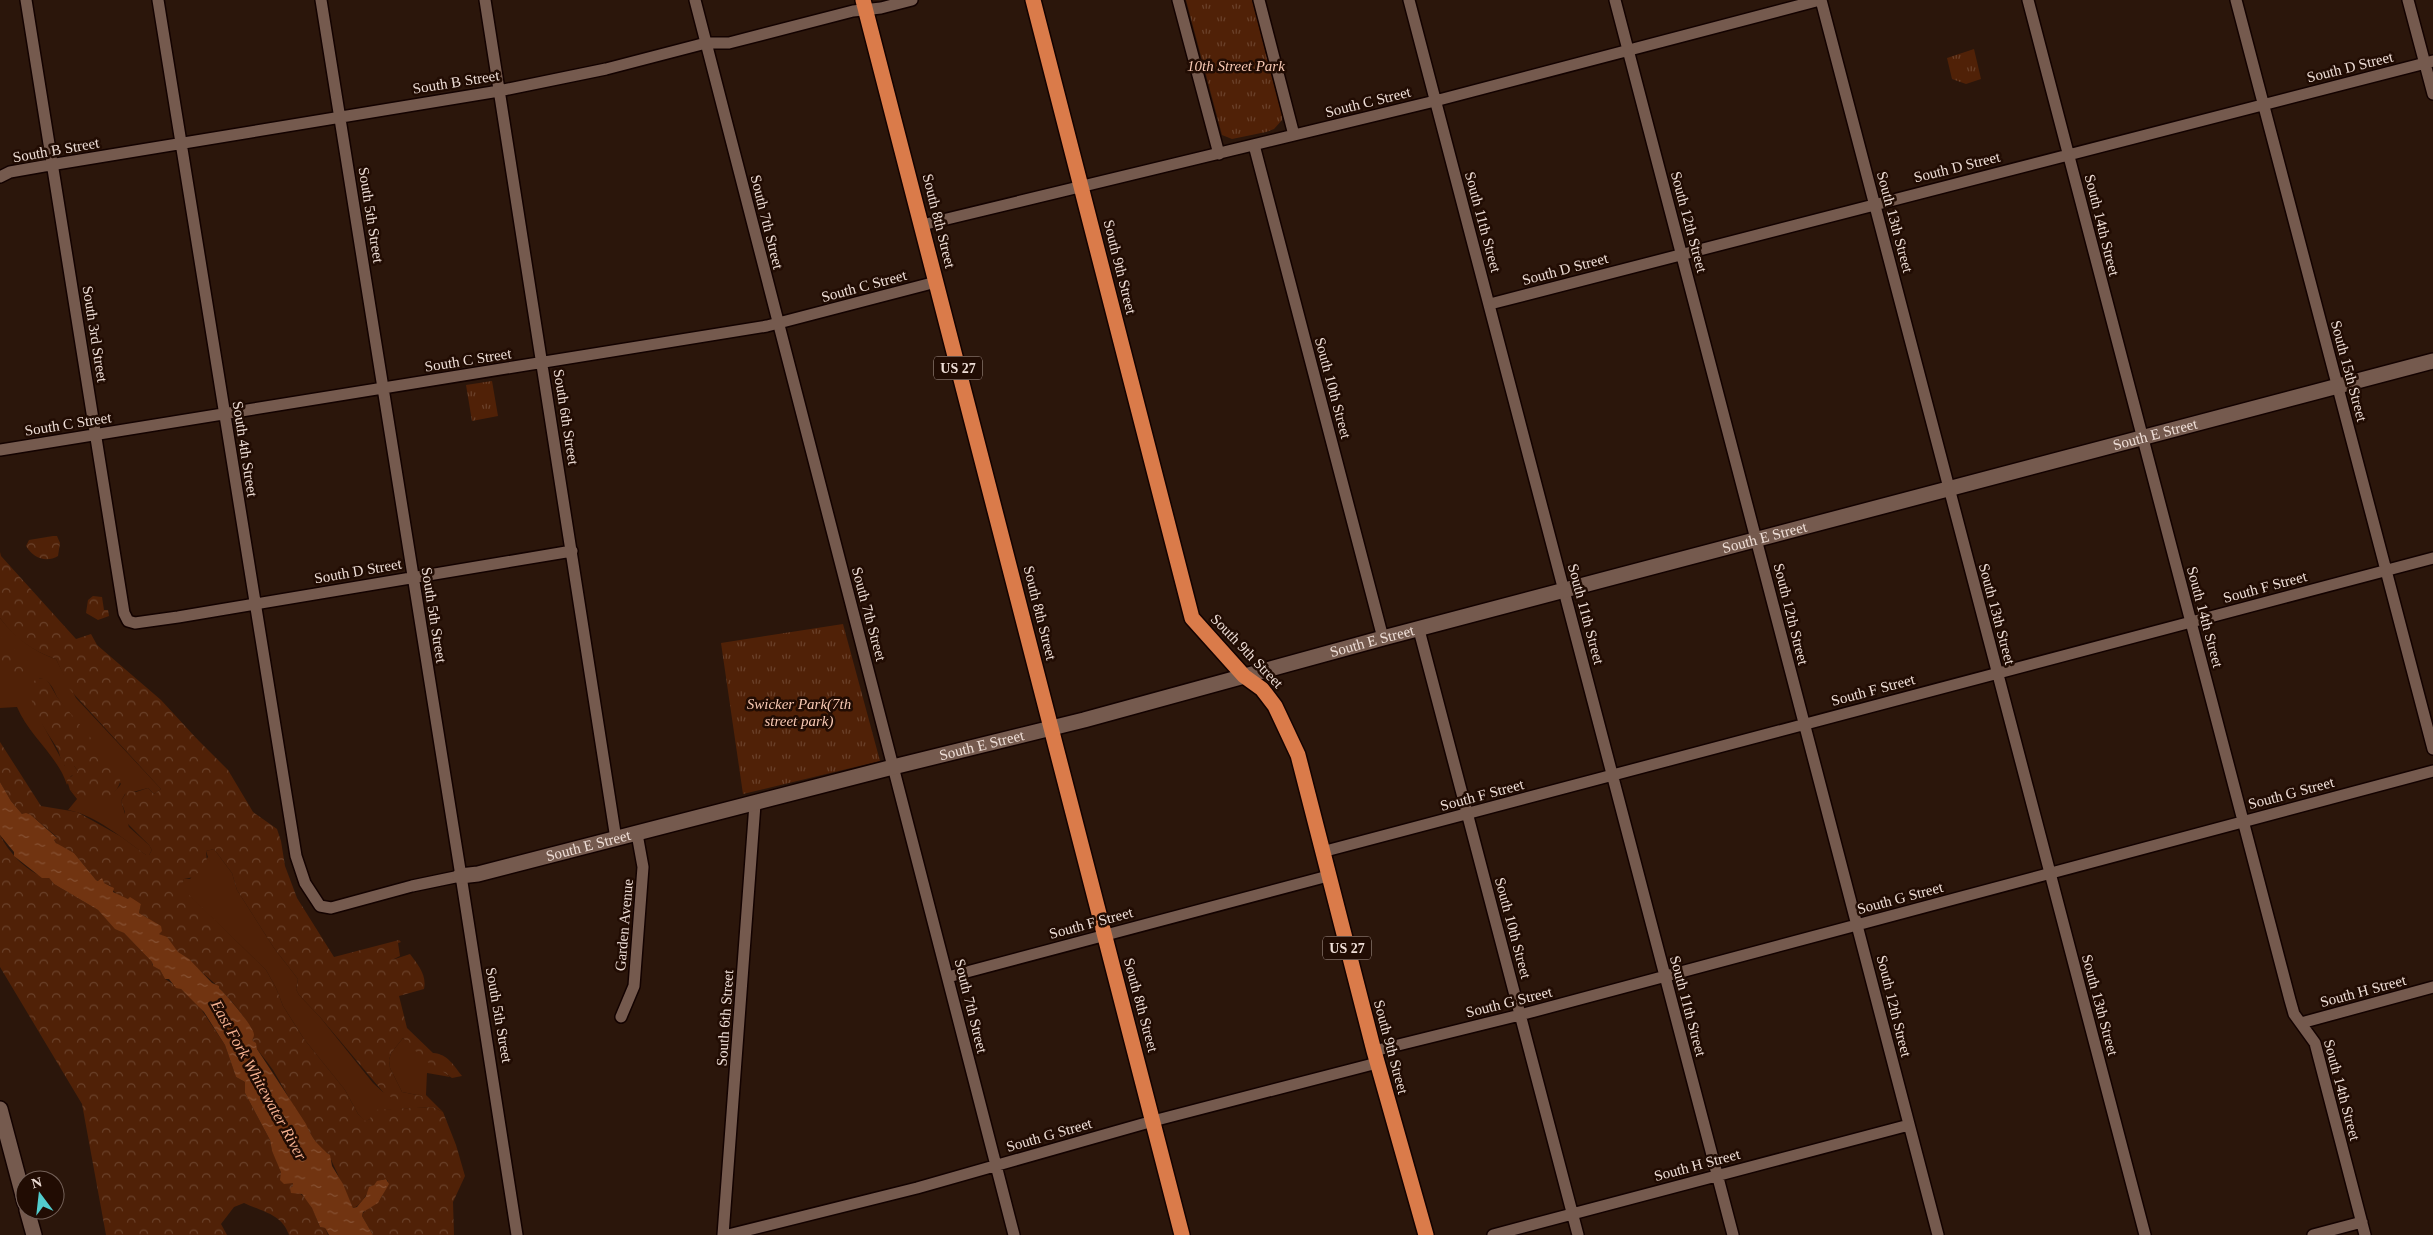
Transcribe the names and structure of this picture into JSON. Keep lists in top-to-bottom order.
{
  "streets": {
    "highway": ["South 8th Street", "South 9th Street", "US 27"],
    "street": [
      "South D Street",
      "South B Street",
      "South C Street",
      "South 5th Street",
      "South 7th Street",
      "South 11th Street",
      "South 12th Street",
      "South 13th Street",
      "South 14th Street",
      "South 3rd Street",
      "South 15th Street",
      "South 10th Street",
      "South 6th Street",
      "South E Street",
      "South 4th Street",
      "South F Street",
      "South G Street",
      "Garden Avenue",
      "South H Street"
    ]
  },
  "crossings": [
    ["South D Street", "South 5th Street"],
    ["South D Street", "South 11th Street"],
    ["South D Street", "South 12th Street"],
    ["South D Street", "South 13th Street"],
    ["South D Street", "South 14th Street"],
    ["South D Street", "South 3rd Street"],
    ["South D Street", "South 15th Street"],
    ["South D Street", "South 6th Street"],
    ["South D Street", "South 4th Street"],
    ["South B Street", "South 5th Street"],
    ["South B Street", "South 8th Street"],
    ["South B Street", "South 7th Street"],
    ["South B Street", "South 3rd Street"],
    ["South B Street", "South 6th Street"],
    ["South B Street", "South 4th Street"],
    ["South C Street", "South 5th Street"],
    ["South C Street", "South 8th Street"],
    ["South C Street", "South 7th Street"],
    ["South C Street", "South 11th Street"],
    ["South C Street", "South 12th Street"],
    ["South C Street", "South 13th Street"],
    ["South C Street", "South 9th Street"],
    ["South C Street", "South 3rd Street"],
    ["South C Street", "South 10th Street"],
    ["South C Street", "South 6th Street"],
    ["South C Street", "South 4th Street"],
    ["South 5th Street", "South E Street"],
    ["South 8th Street", "South E Street"],
    ["South 8th Street", "South F Street"],
    ["South 8th Street", "South G Street"],
    ["South 7th Street", "South E Street"],
    ["South 7th Street", "South F Street"],
    ["South 7th Street", "South G Street"],
    ["South 11th Street", "South E Street"],
    ["South 11th Street", "South F Street"],
    ["South 11th Street", "South G Street"],
    ["South 11th Street", "South H Street"],
    ["South 12th Street", "South E Street"],
    ["South 12th Street", "South F Street"],
    ["South 12th Street", "South G Street"],
    ["South 12th Street", "South H Street"],
    ["South 13th Street", "South E Street"],
    ["South 13th Street", "South F Street"],
    ["South 13th Street", "South G Street"],
    ["South 14th Street", "South E Street"],
    ["South 14th Street", "South F Street"],
    ["South 14th Street", "South G Street"],
    ["South 14th Street", "South H Street"],
    ["South 9th Street", "South E Street"],
    ["South 9th Street", "South F Street"],
    ["South 9th Street", "South G Street"],
    ["South 15th Street", "South E Street"],
    ["South 15th Street", "South F Street"],
    ["South 10th Street", "South E Street"],
    ["South 10th Street", "South F Street"],
    ["South 10th Street", "South G Street"],
    ["South 10th Street", "South H Street"],
    ["South 6th Street", "South E Street"],
    ["South E Street", "South 4th Street"],
    ["South E Street", "Garden Avenue"]
  ],
  "water": ["East Fork Whitewater River"],
  "parks": ["10th Street Park", "Swicker Park(7th street park)"],
  "north": "top"
}
